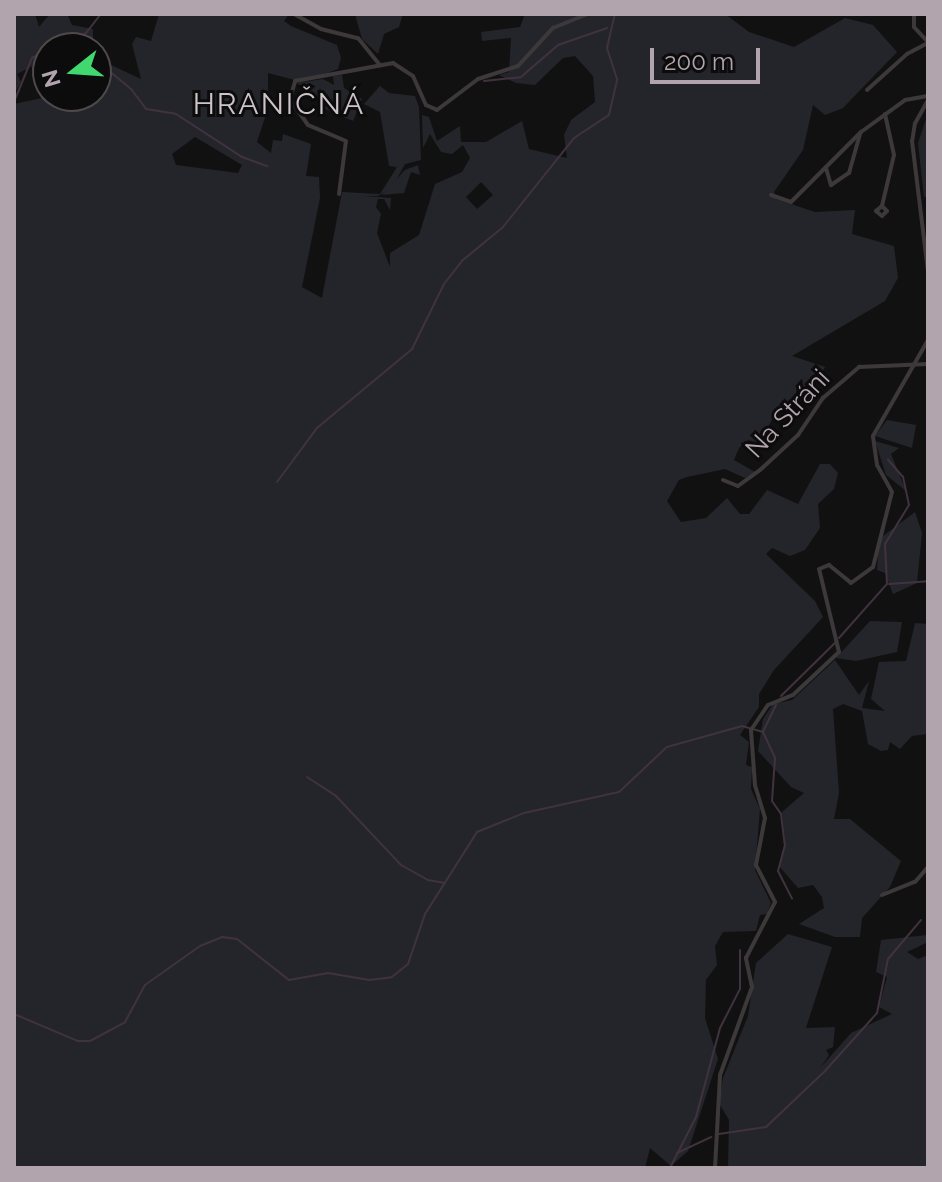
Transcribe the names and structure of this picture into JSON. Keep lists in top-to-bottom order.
{
  "streets": {
    "street": ["Na Stráni"]
  },
  "districts": ["HRANIČNÁ"],
  "scale_bar": "200 m",
  "north": "left"
}
